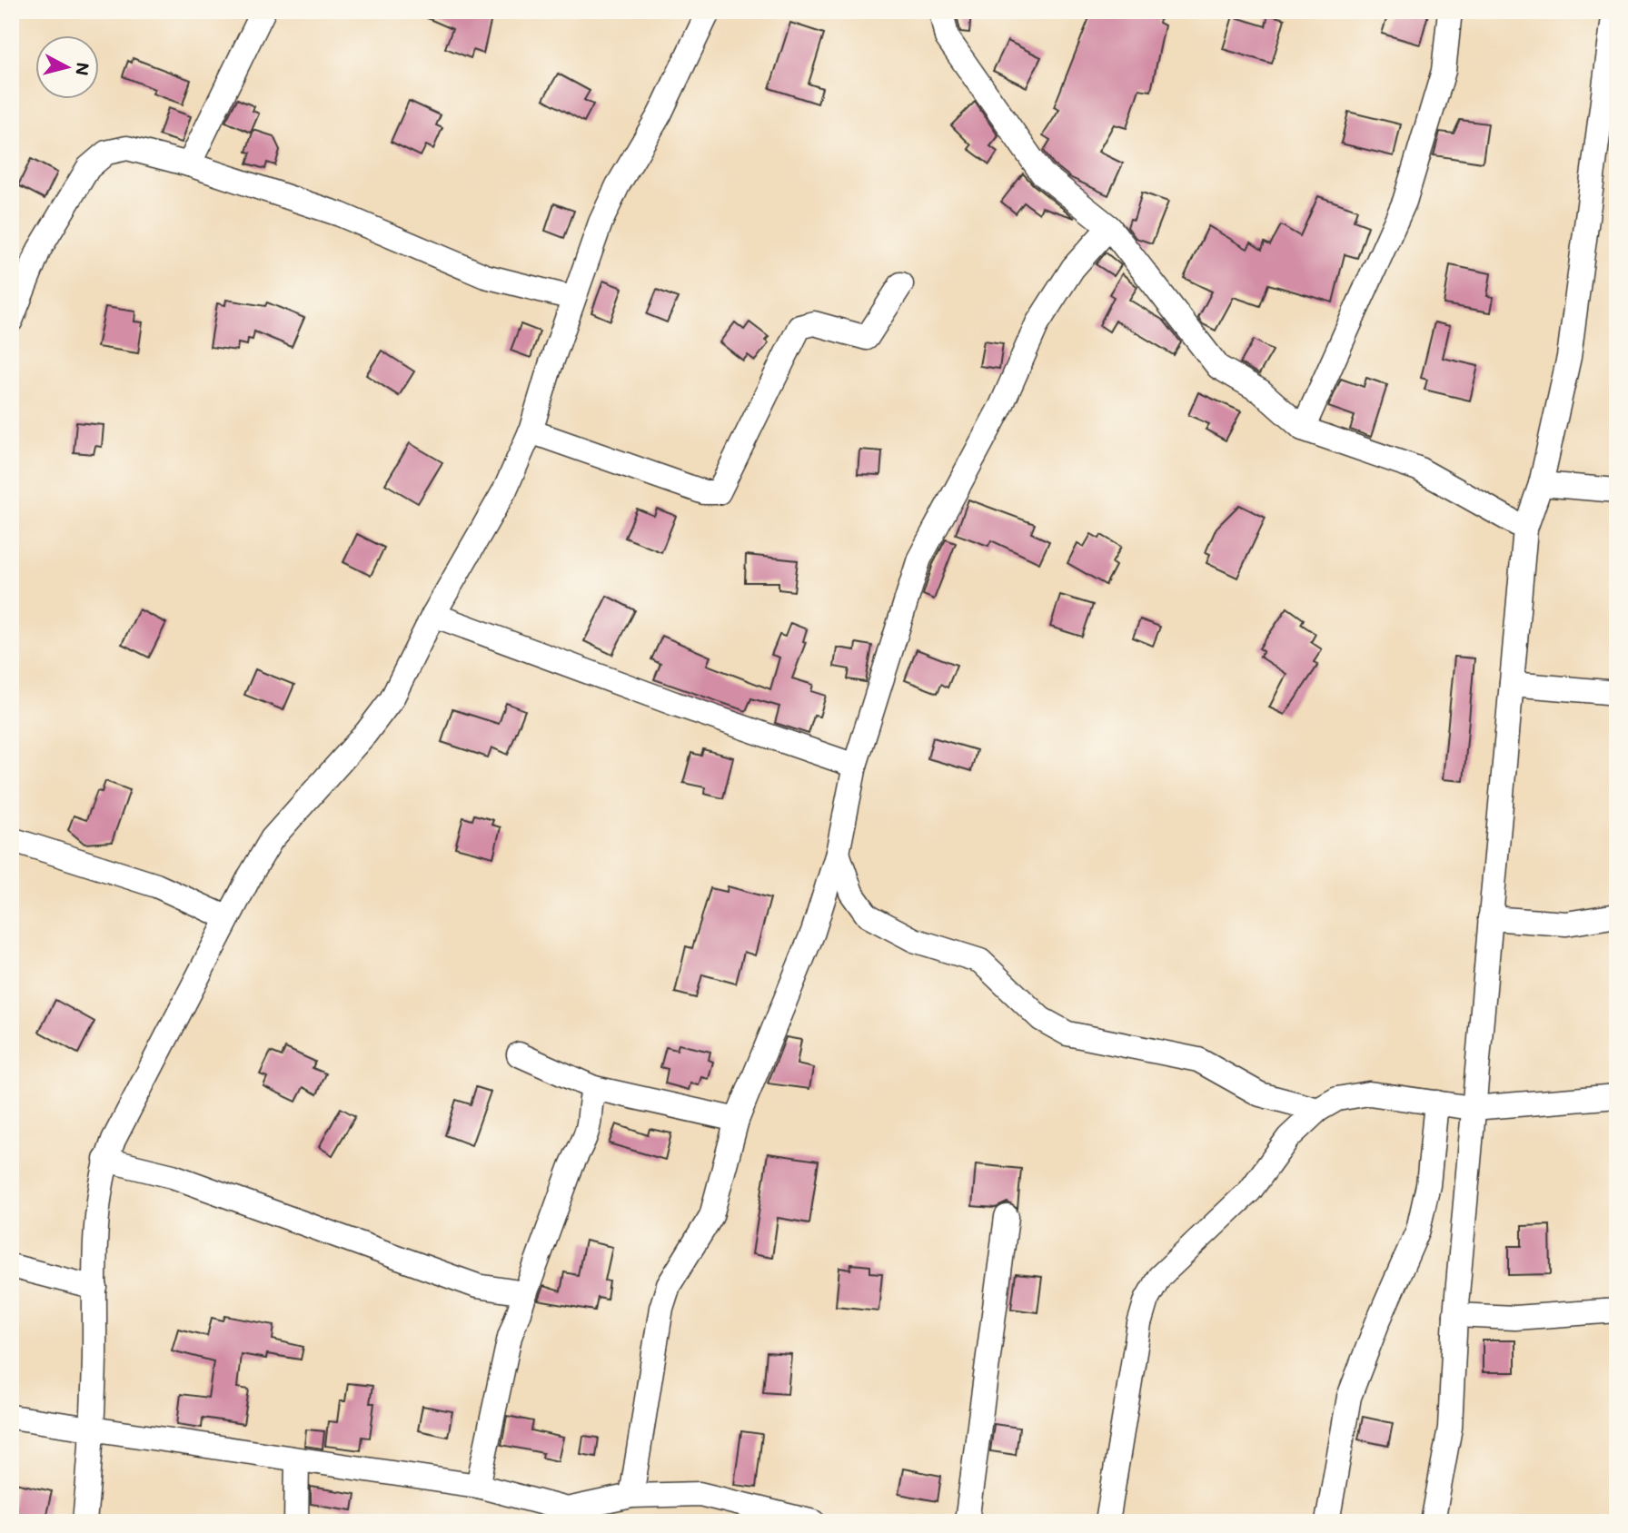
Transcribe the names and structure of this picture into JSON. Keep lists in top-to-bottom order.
{
  "north": "right"
}
